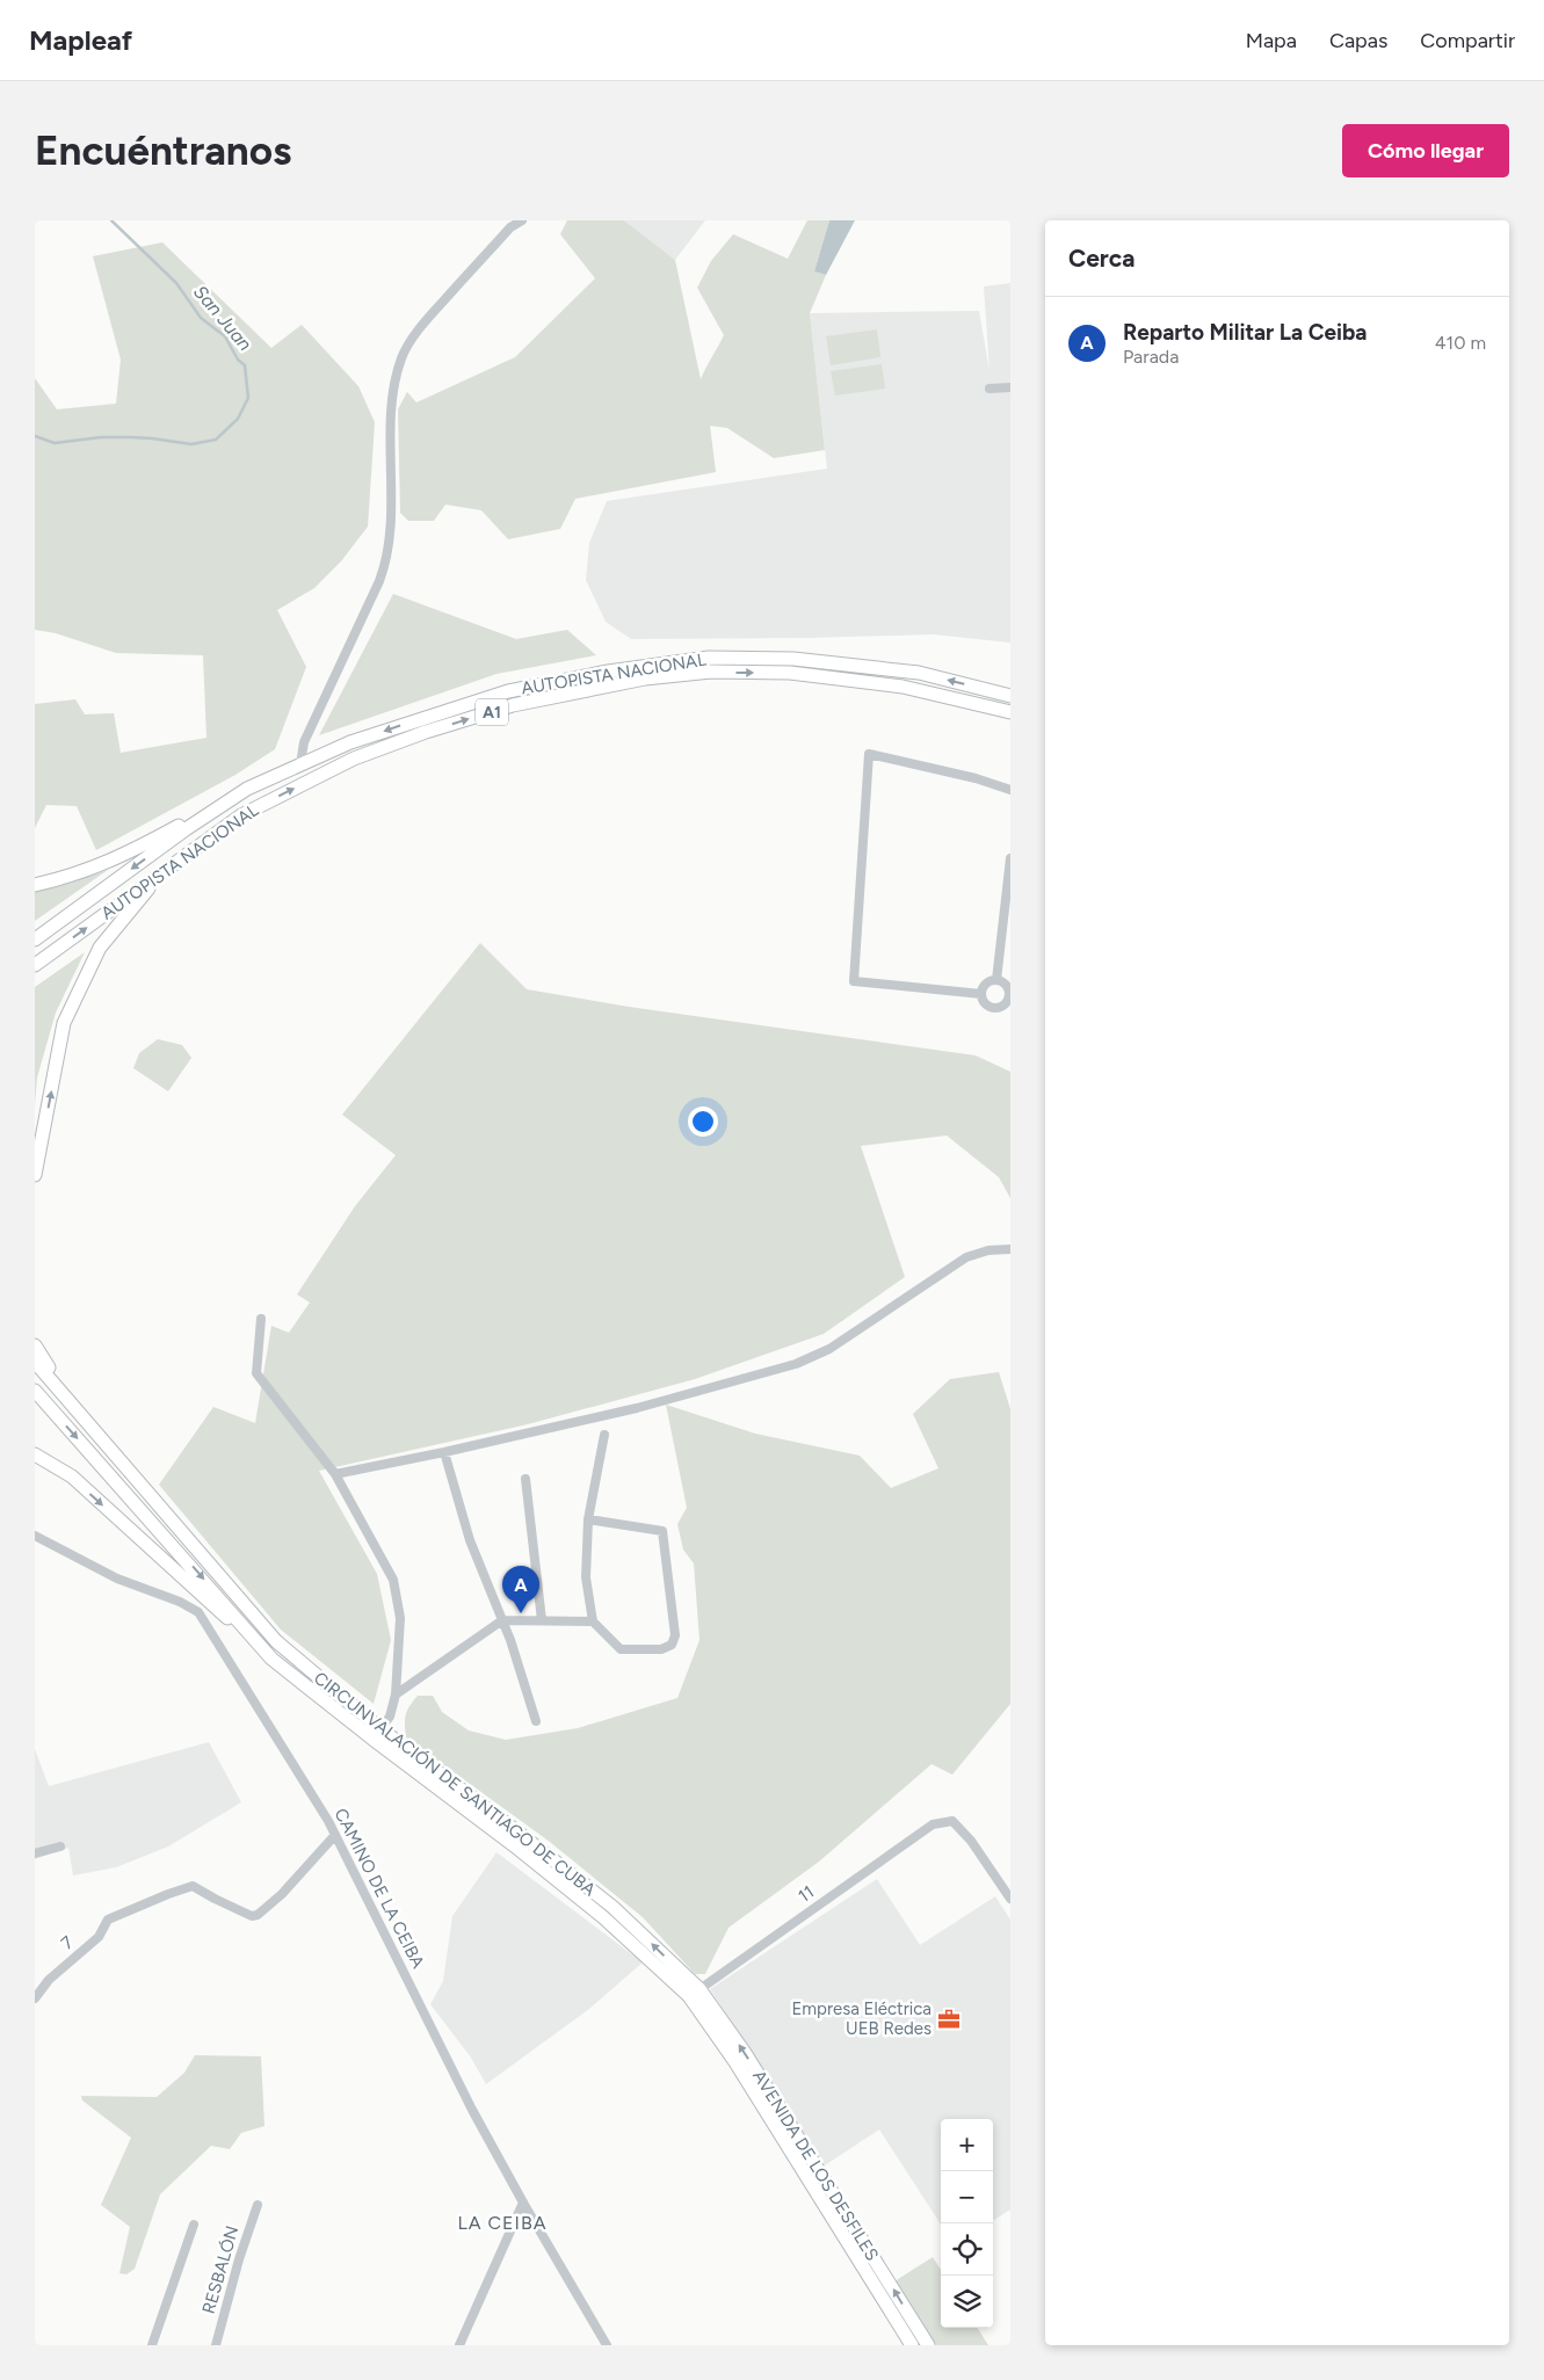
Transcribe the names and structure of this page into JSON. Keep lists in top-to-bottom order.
{
  "streets": {
    "highway": [
      "AUTOPISTA NACIONAL",
      "A1",
      "CIRCUNVALACIÓN DE SANTIAGO DE CUBA",
      "AVENIDA DE LOS DESFILES"
    ],
    "street": [
      "CAMINO DE LA CEIBA",
      "11",
      "7",
      "RESBALÓN"
    ]
  },
  "crossings": [
    ["CIRCUNVALACIÓN DE SANTIAGO DE CUBA", "11"],
    ["CIRCUNVALACIÓN DE SANTIAGO DE CUBA", "AVENIDA DE LOS DESFILES"],
    ["CAMINO DE LA CEIBA", "7"],
    ["11", "AVENIDA DE LOS DESFILES"]
  ],
  "districts": ["LA CEIBA"],
  "water": ["San Juan"],
  "places": {
    "office": ["Empresa Eléctrica UEB Redes"]
  },
  "page": {
    "header": "Mapleaf",
    "nav": ["Mapa", "Capas", "Compartir"],
    "buttons": "Cómo llegar",
    "title": "Encuéntranos",
    "heading": "Cerca",
    "list": [
      {
        "mark": "A",
        "name": "Reparto Militar La Ceiba",
        "note": "Parada",
        "value": "410 m"
      }
    ],
    "pins": "A",
    "map_buttons": ["+", "−"]
  }
}
